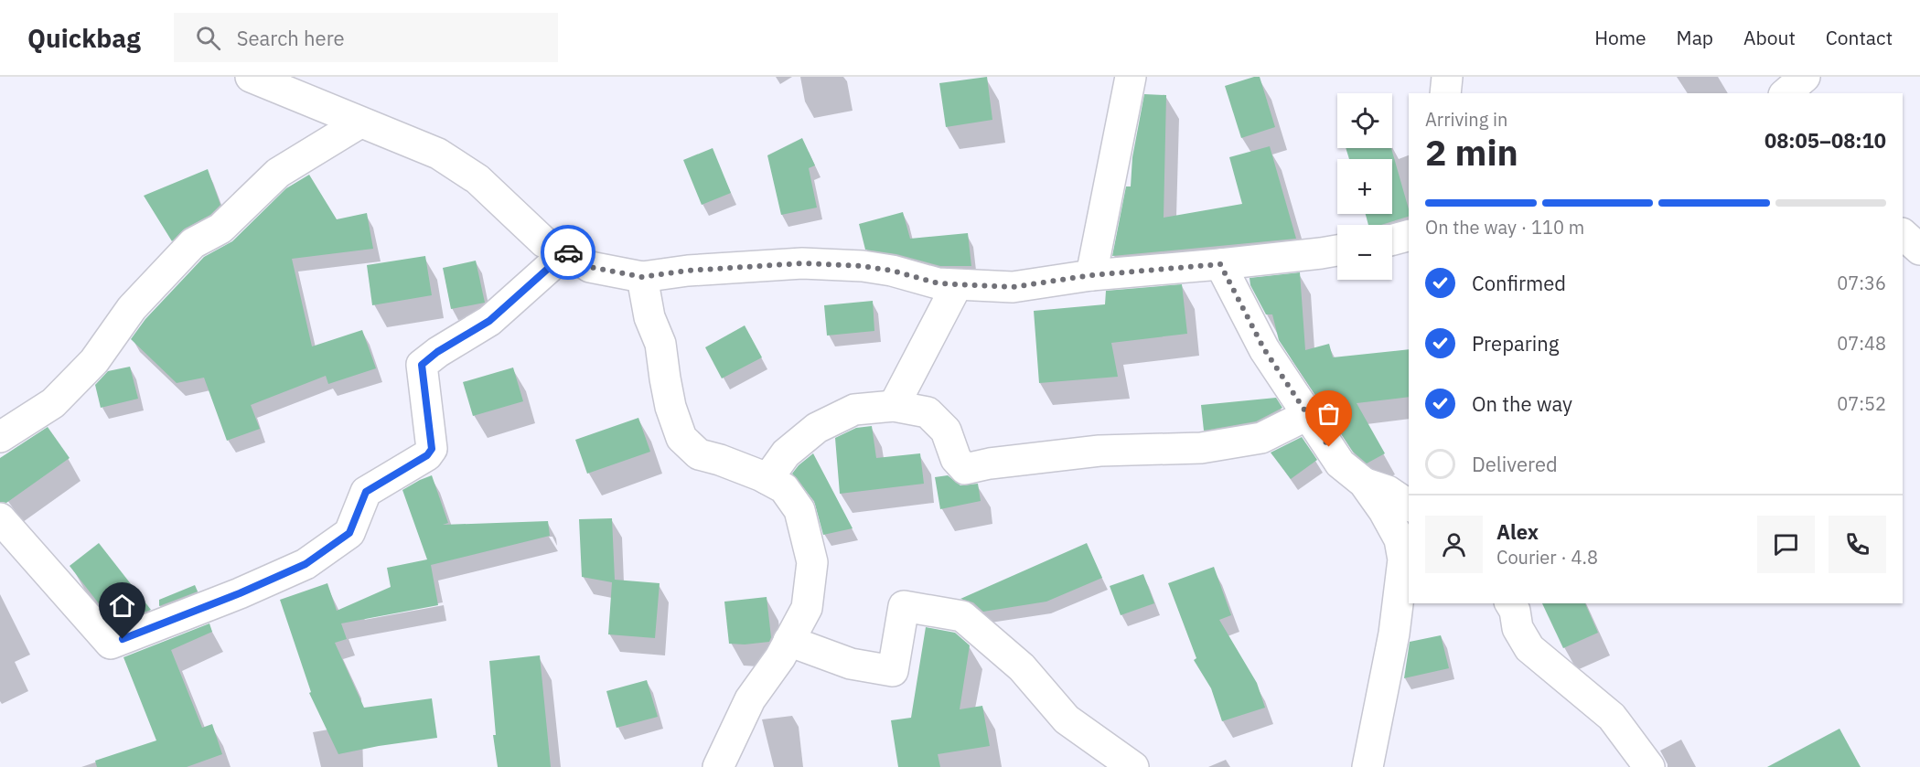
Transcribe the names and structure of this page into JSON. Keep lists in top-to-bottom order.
{
  "page": {
    "header": "Quickbag",
    "search": "Search here",
    "nav": [
      "Home",
      "Map",
      "About",
      "Contact"
    ],
    "map_buttons": ["+", "−"],
    "heading": ["2 min", "Arriving in", "08:05–08:10"],
    "panel": ["Alex", "Courier · 4.8"],
    "bar": "On the way · 110 m",
    "list": [
      ["Confirmed", "07:36"],
      ["Preparing", "07:48"],
      ["On the way", "07:52"],
      "Delivered"
    ]
  }
}
